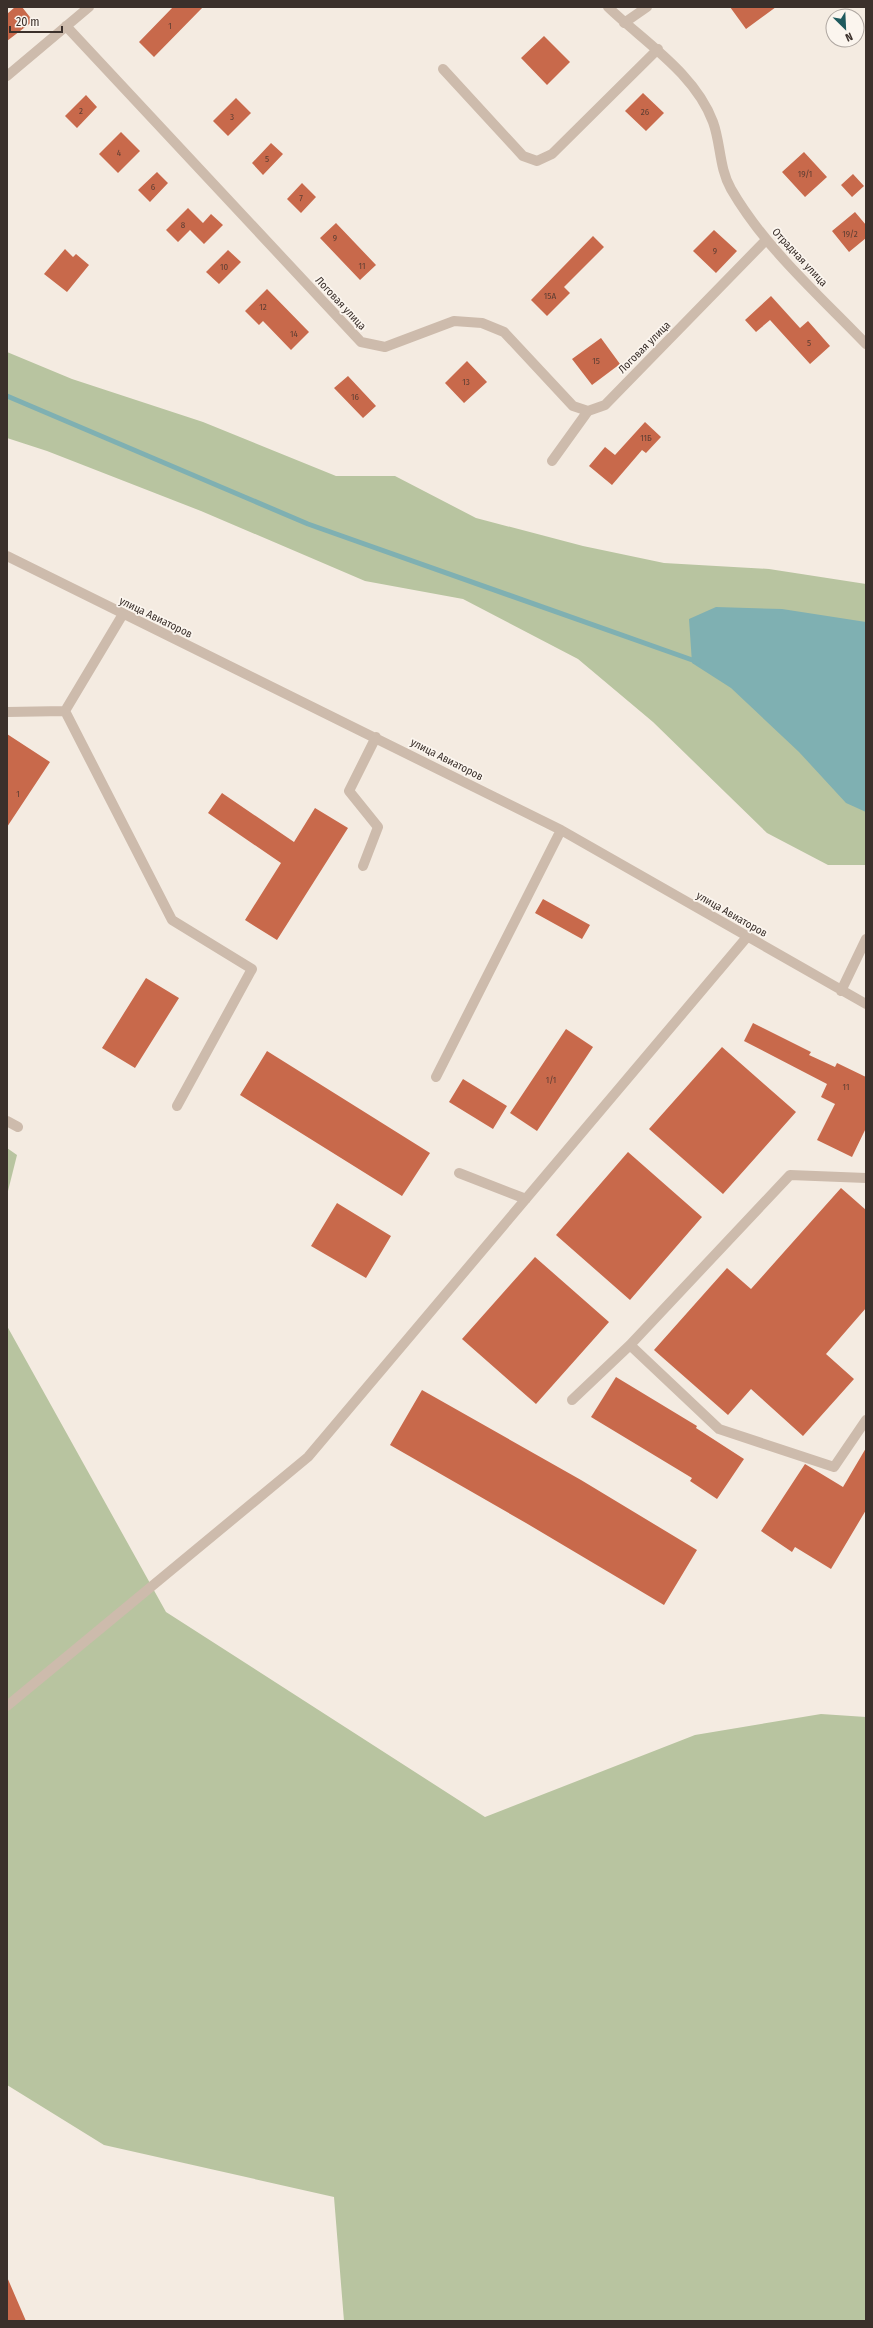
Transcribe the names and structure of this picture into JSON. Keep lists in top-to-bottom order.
{
  "streets": {
    "street": ["Отрадная улица", "Логовая улица", "улица Авиаторов"]
  },
  "crossings": [
    ["Отрадная улица", "Логовая улица"]
  ],
  "house_numbers": [
    "1",
    "2",
    "26",
    "3",
    "4",
    "5",
    "19/1",
    "6",
    "7",
    "8",
    "19/2",
    "9",
    "9",
    "11",
    "10",
    "15А",
    "12",
    "14",
    "5",
    "15",
    "13",
    "16",
    "11Б",
    "1",
    "1/1",
    "11"
  ],
  "scale_bar": "20 m",
  "north": "bottom right"
}
